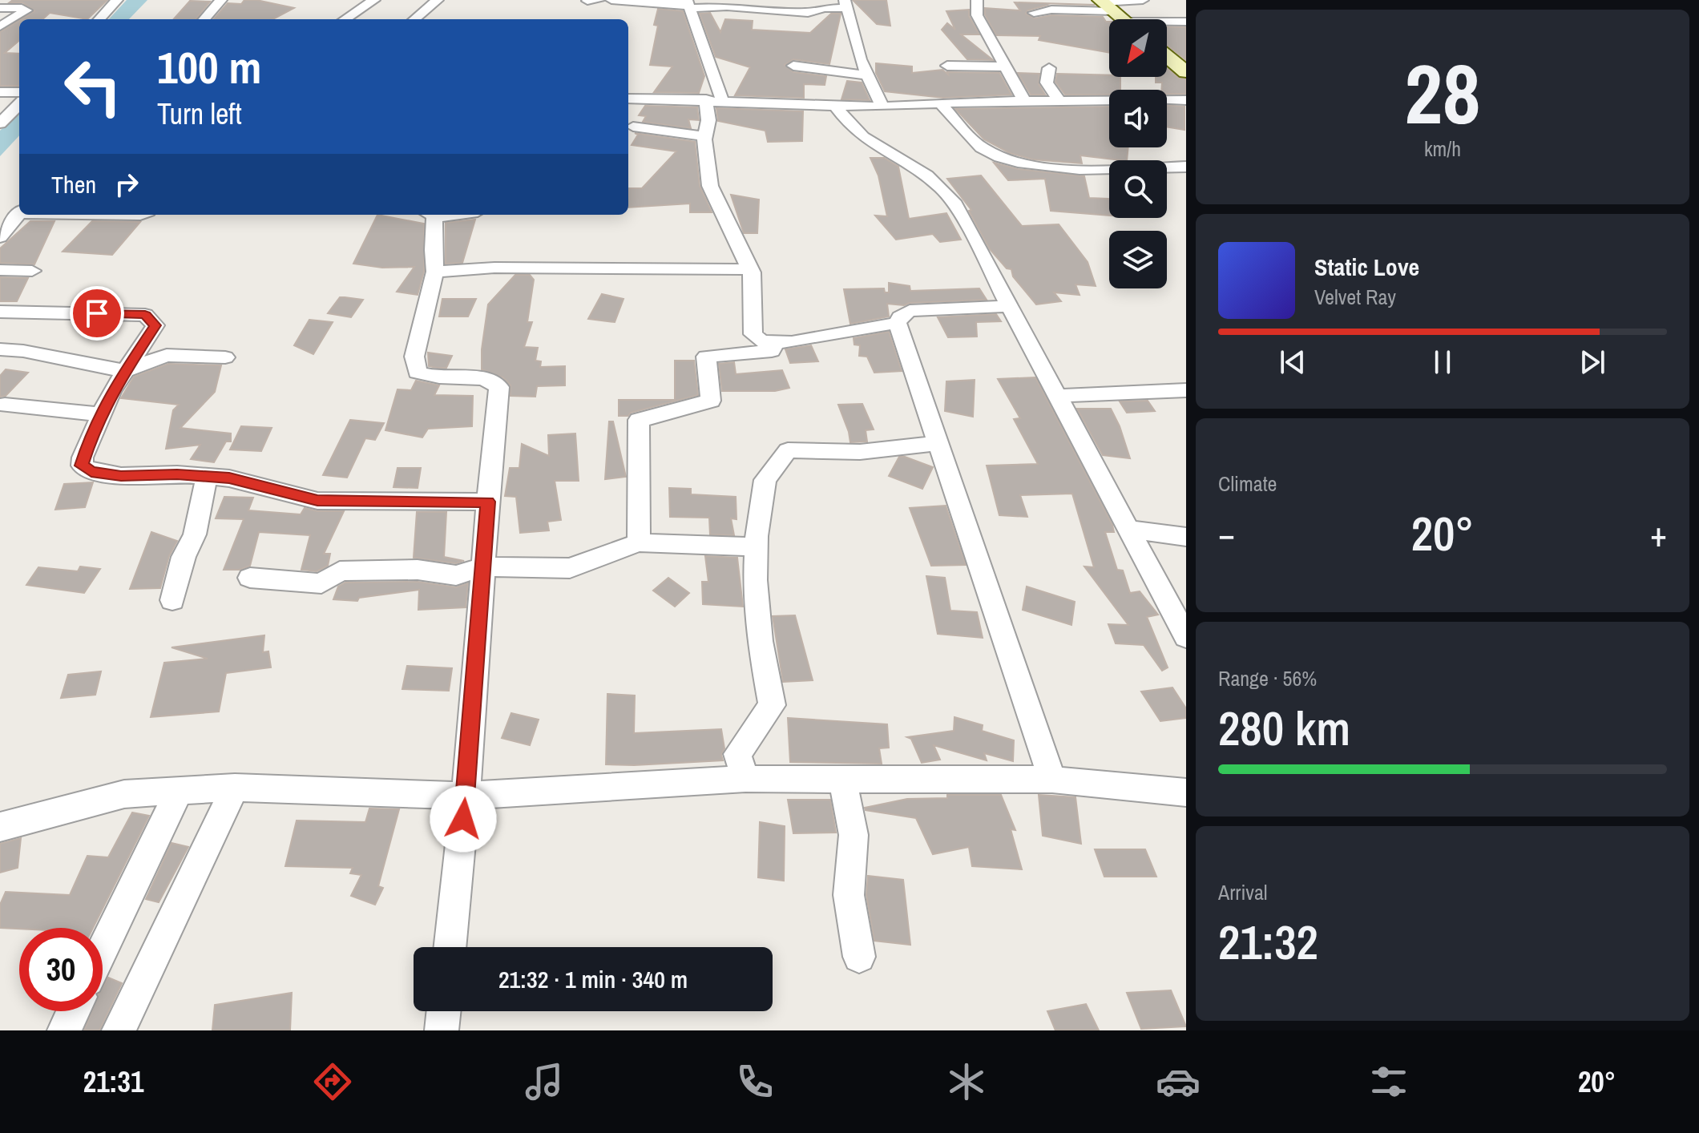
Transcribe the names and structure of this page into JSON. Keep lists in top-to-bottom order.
{
  "north": "bottom left",
  "page": {
    "tile": [
      ["28", "km/h"],
      "Climate",
      ["Range · 56%", "280 km"],
      ["Arrival", "21:32"]
    ],
    "turn": ["100 m", "Turn left"],
    "then": "Then",
    "song": ["Static Love", "Velvet Ray"],
    "heat": ["−", "20°", "+"],
    "limit": "30",
    "trip": "21:32 · 1 min · 340 m",
    "tabs": ["21:31", "20°"]
  }
}
